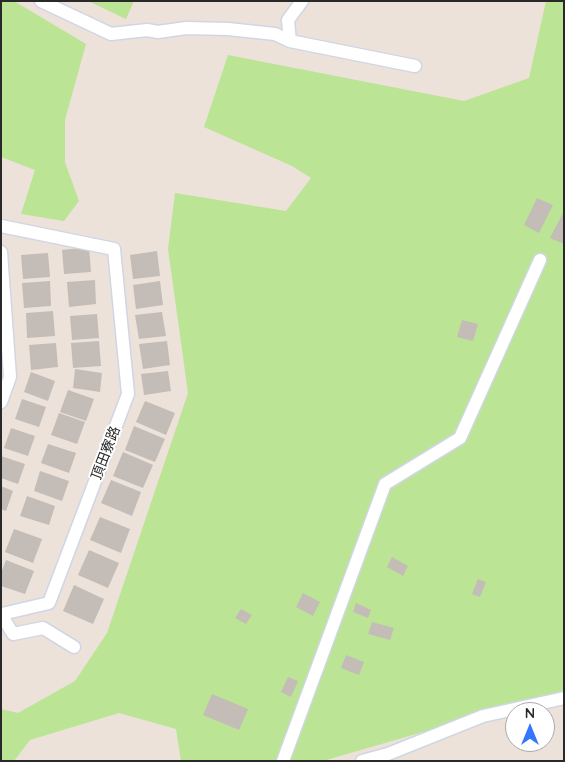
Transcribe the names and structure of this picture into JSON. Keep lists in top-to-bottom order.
{
  "streets": {
    "street": ["頂田寮路"]
  },
  "north": "top"
}
